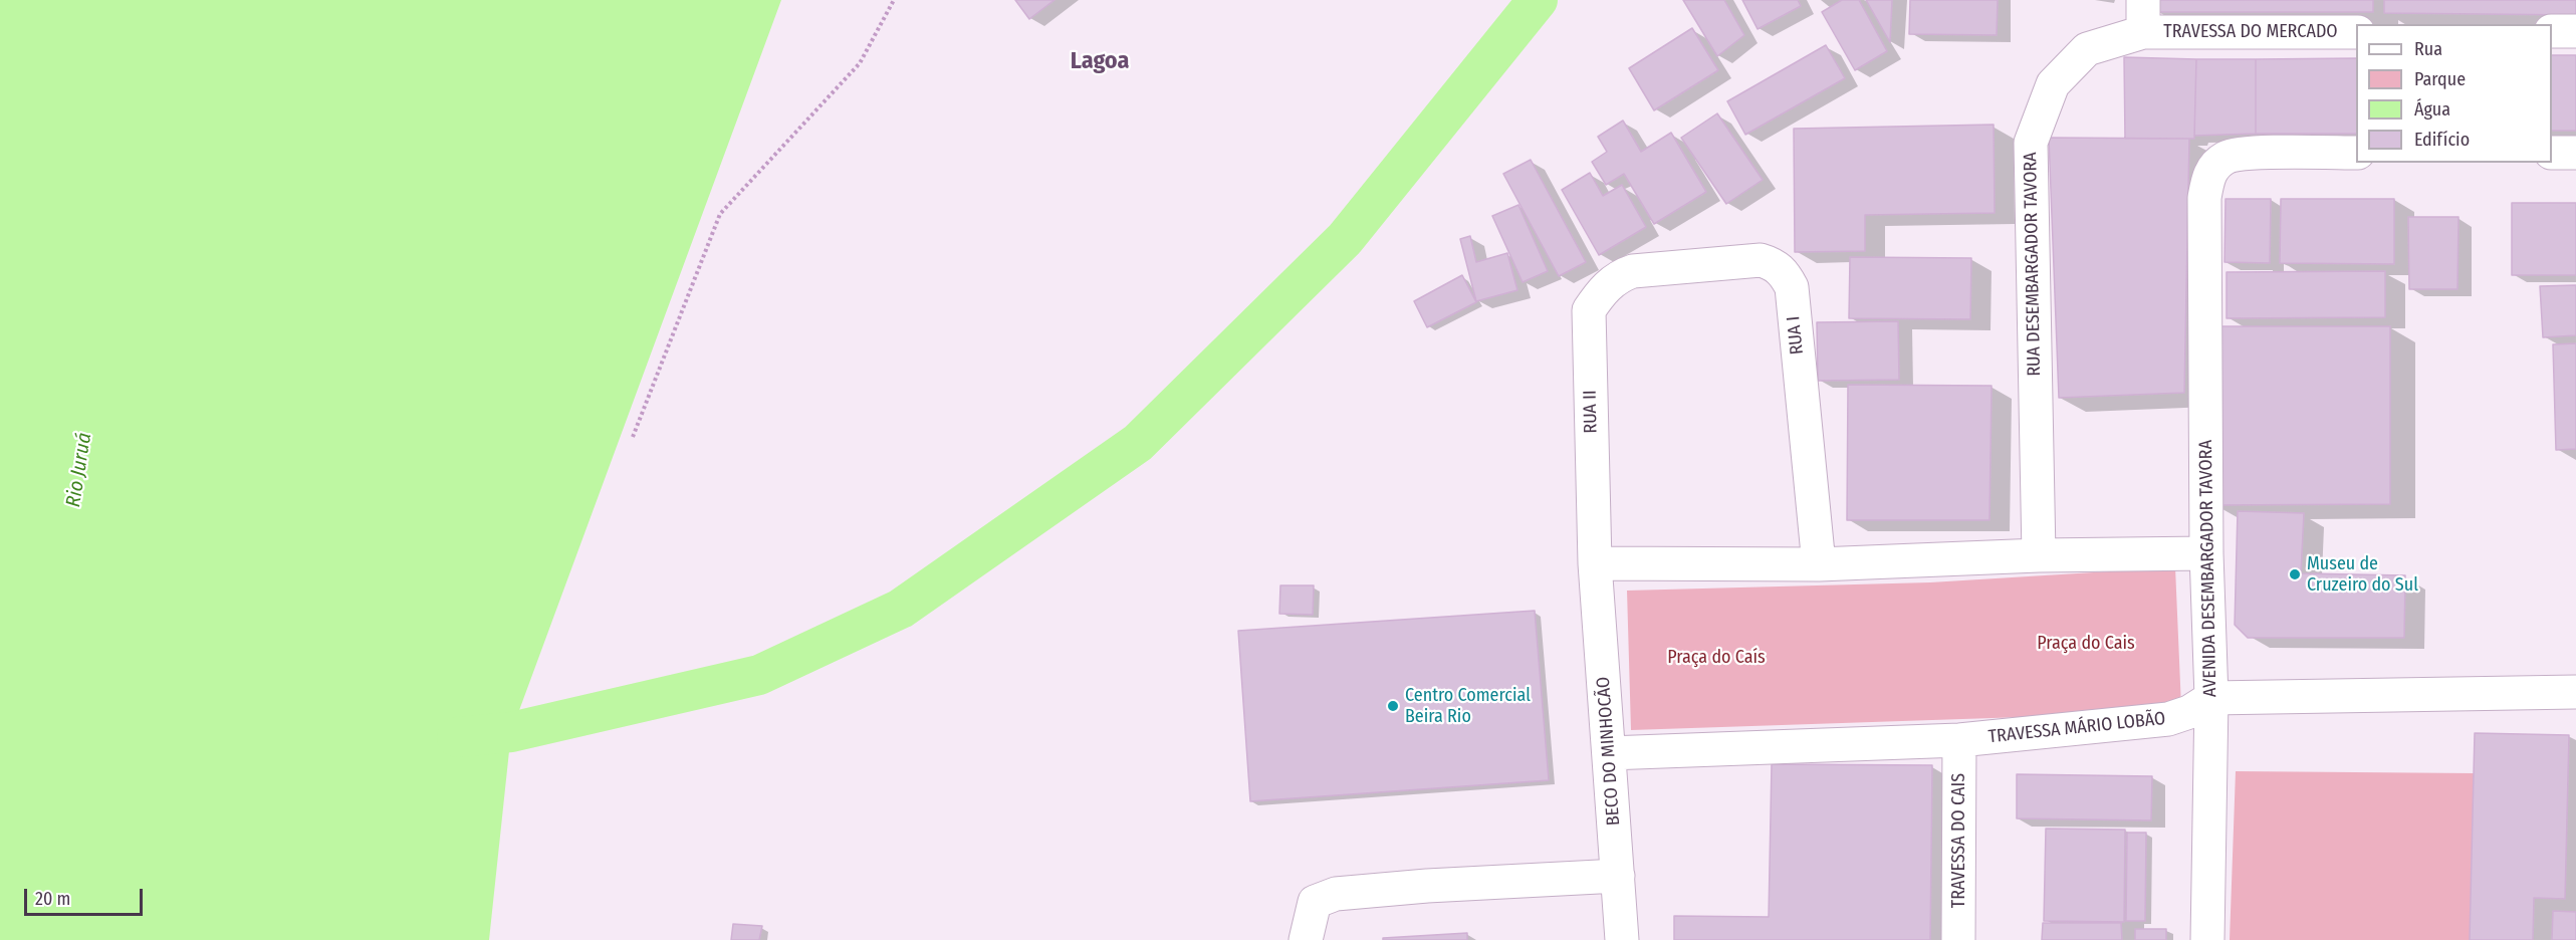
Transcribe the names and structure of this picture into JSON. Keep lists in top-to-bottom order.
{
  "streets": {
    "street": [
      "TRAVESSA DO MERCADO",
      "RUA DESEMBARGADOR TAVORA",
      "RUA I",
      "RUA II",
      "AVENIDA DESEMBARGADOR TAVORA",
      "TRAVESSA MÁRIO LOBÃO",
      "BECO DO MINHOCÃO",
      "TRAVESSA DO CAIS"
    ]
  },
  "crossings": [
    ["TRAVESSA DO MERCADO", "RUA DESEMBARGADOR TAVORA"],
    ["RUA I", "RUA II"],
    ["RUA II", "BECO DO MINHOCÃO"],
    ["AVENIDA DESEMBARGADOR TAVORA", "TRAVESSA MÁRIO LOBÃO"],
    ["TRAVESSA MÁRIO LOBÃO", "BECO DO MINHOCÃO"],
    ["TRAVESSA MÁRIO LOBÃO", "TRAVESSA DO CAIS"]
  ],
  "districts": ["Lagoa"],
  "water": ["Rio Juruá"],
  "parks": ["Praça do Cais", "Praça do Caís"],
  "places": ["Museu de Cruzeiro do Sul", "Centro Comercial Beira Rio"],
  "legend": [
    "Rua",
    "Parque",
    "Água",
    "Edifício"
  ],
  "scale_bar": "20 m"
}
